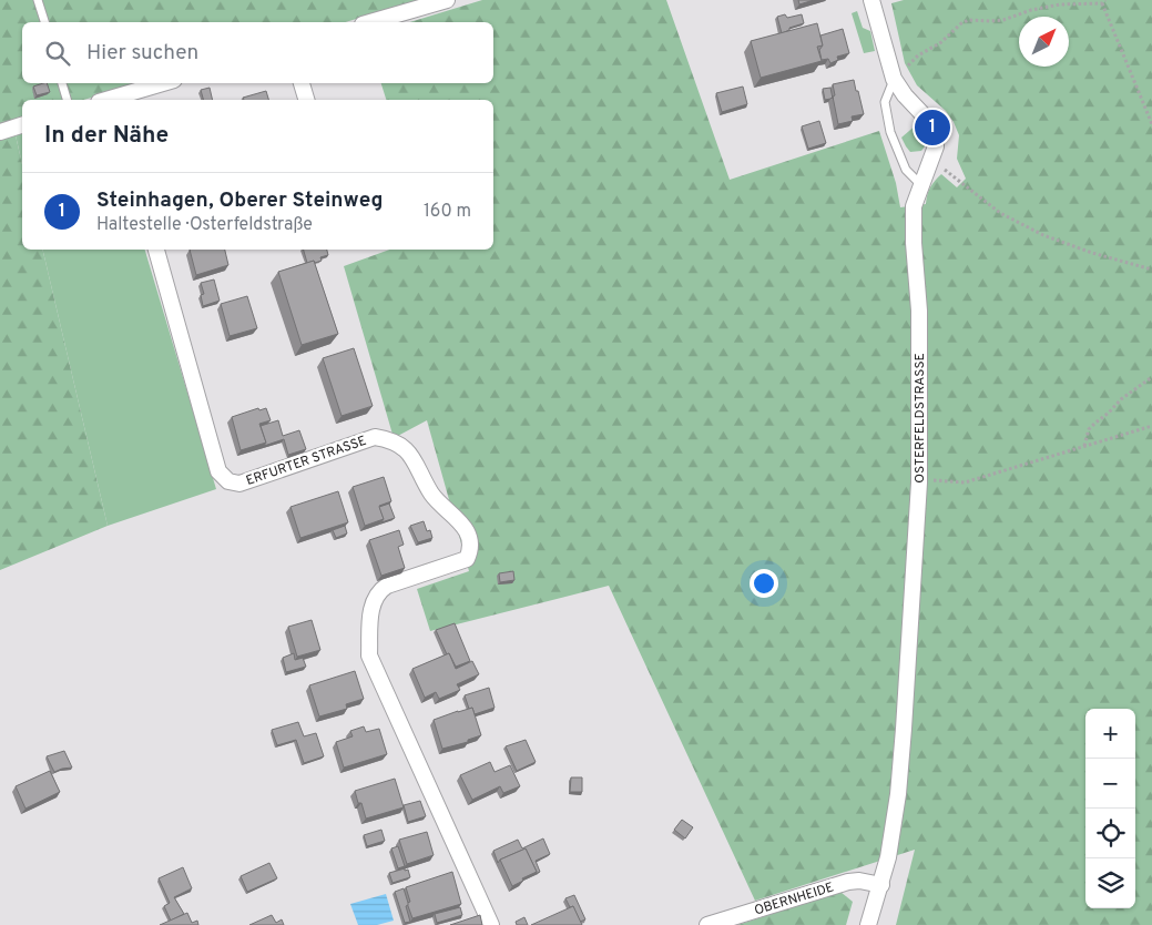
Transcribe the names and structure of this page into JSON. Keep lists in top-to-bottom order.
{
  "streets": {
    "street": ["OSTERFELDSTRASSE", "ERFURTER STRASSE", "OBERNHEIDE"]
  },
  "crossings": [
    ["OSTERFELDSTRASSE", "OBERNHEIDE"]
  ],
  "north": "top right",
  "page": {
    "search": "Hier suchen",
    "heading": "In der Nähe",
    "pins": "1",
    "list": [
      {
        "mark": "1",
        "name": "Steinhagen, Oberer Steinweg",
        "note": "Haltestelle · Osterfeldstraße",
        "value": "160 m"
      }
    ],
    "map_buttons": ["+", "−"]
  }
}
